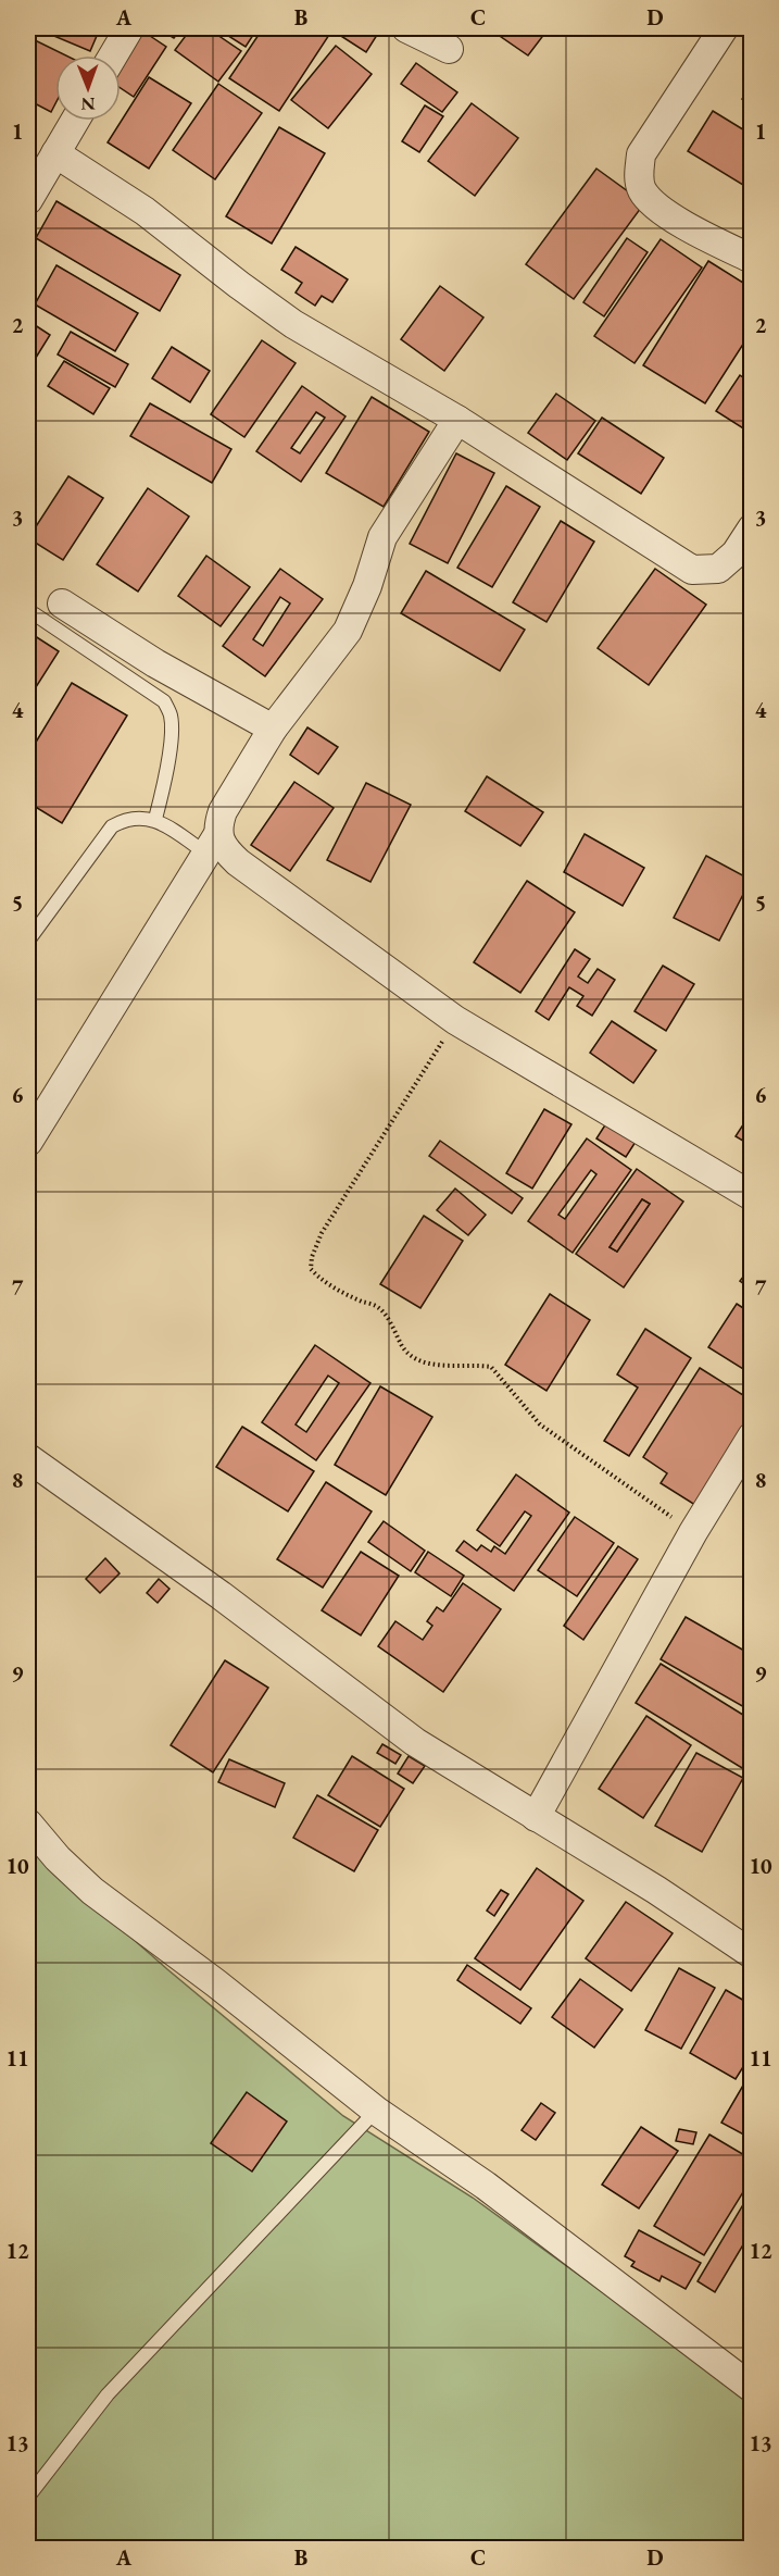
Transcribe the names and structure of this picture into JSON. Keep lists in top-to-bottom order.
{
  "north": "bottom",
  "grid": {
    "columns": [
      "A",
      "B",
      "C",
      "D"
    ],
    "rows": [
      "1",
      "2",
      "3",
      "4",
      "5",
      "6",
      "7",
      "8",
      "9",
      "10",
      "11",
      "12",
      "13"
    ]
  }
}
